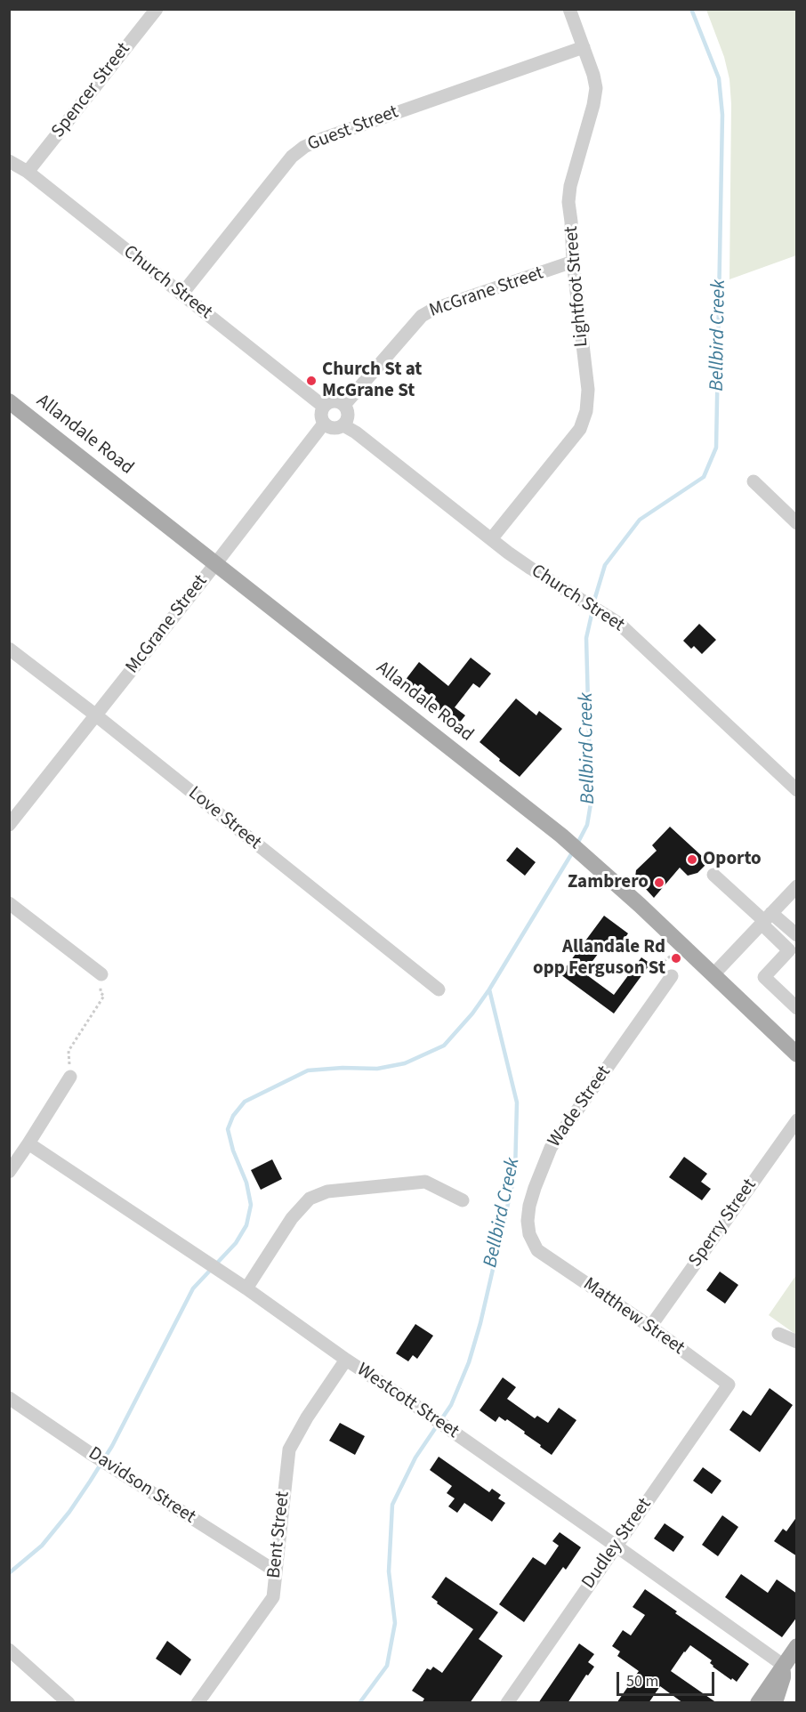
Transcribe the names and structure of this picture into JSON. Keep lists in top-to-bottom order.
{
  "streets": {
    "main road": ["Allandale Road"],
    "street": [
      "Spencer Street",
      "Guest Street",
      "Church Street",
      "Lightfoot Street",
      "McGrane Street",
      "Love Street",
      "Wade Street",
      "Sperry Street",
      "Matthew Street",
      "Westcott Street",
      "Davidson Street",
      "Bent Street",
      "Dudley Street"
    ]
  },
  "crossings": [
    ["Spencer Street", "Church Street"],
    ["Guest Street", "Church Street"],
    ["Guest Street", "Lightfoot Street"],
    ["Church Street", "Lightfoot Street"],
    ["Church Street", "McGrane Street"],
    ["Lightfoot Street", "McGrane Street"],
    ["McGrane Street", "Allandale Road"],
    ["McGrane Street", "Love Street"],
    ["Wade Street", "Matthew Street"],
    ["Sperry Street", "Matthew Street"],
    ["Matthew Street", "Dudley Street"],
    ["Westcott Street", "Bent Street"],
    ["Westcott Street", "Dudley Street"],
    ["Davidson Street", "Bent Street"]
  ],
  "water": ["Bellbird Creek"],
  "places": [
    "Church St at McGrane St",
    "Oporto",
    "Zambrero",
    "Allandale Rd opp Ferguson St"
  ],
  "scale_bar": "50 m"
}
